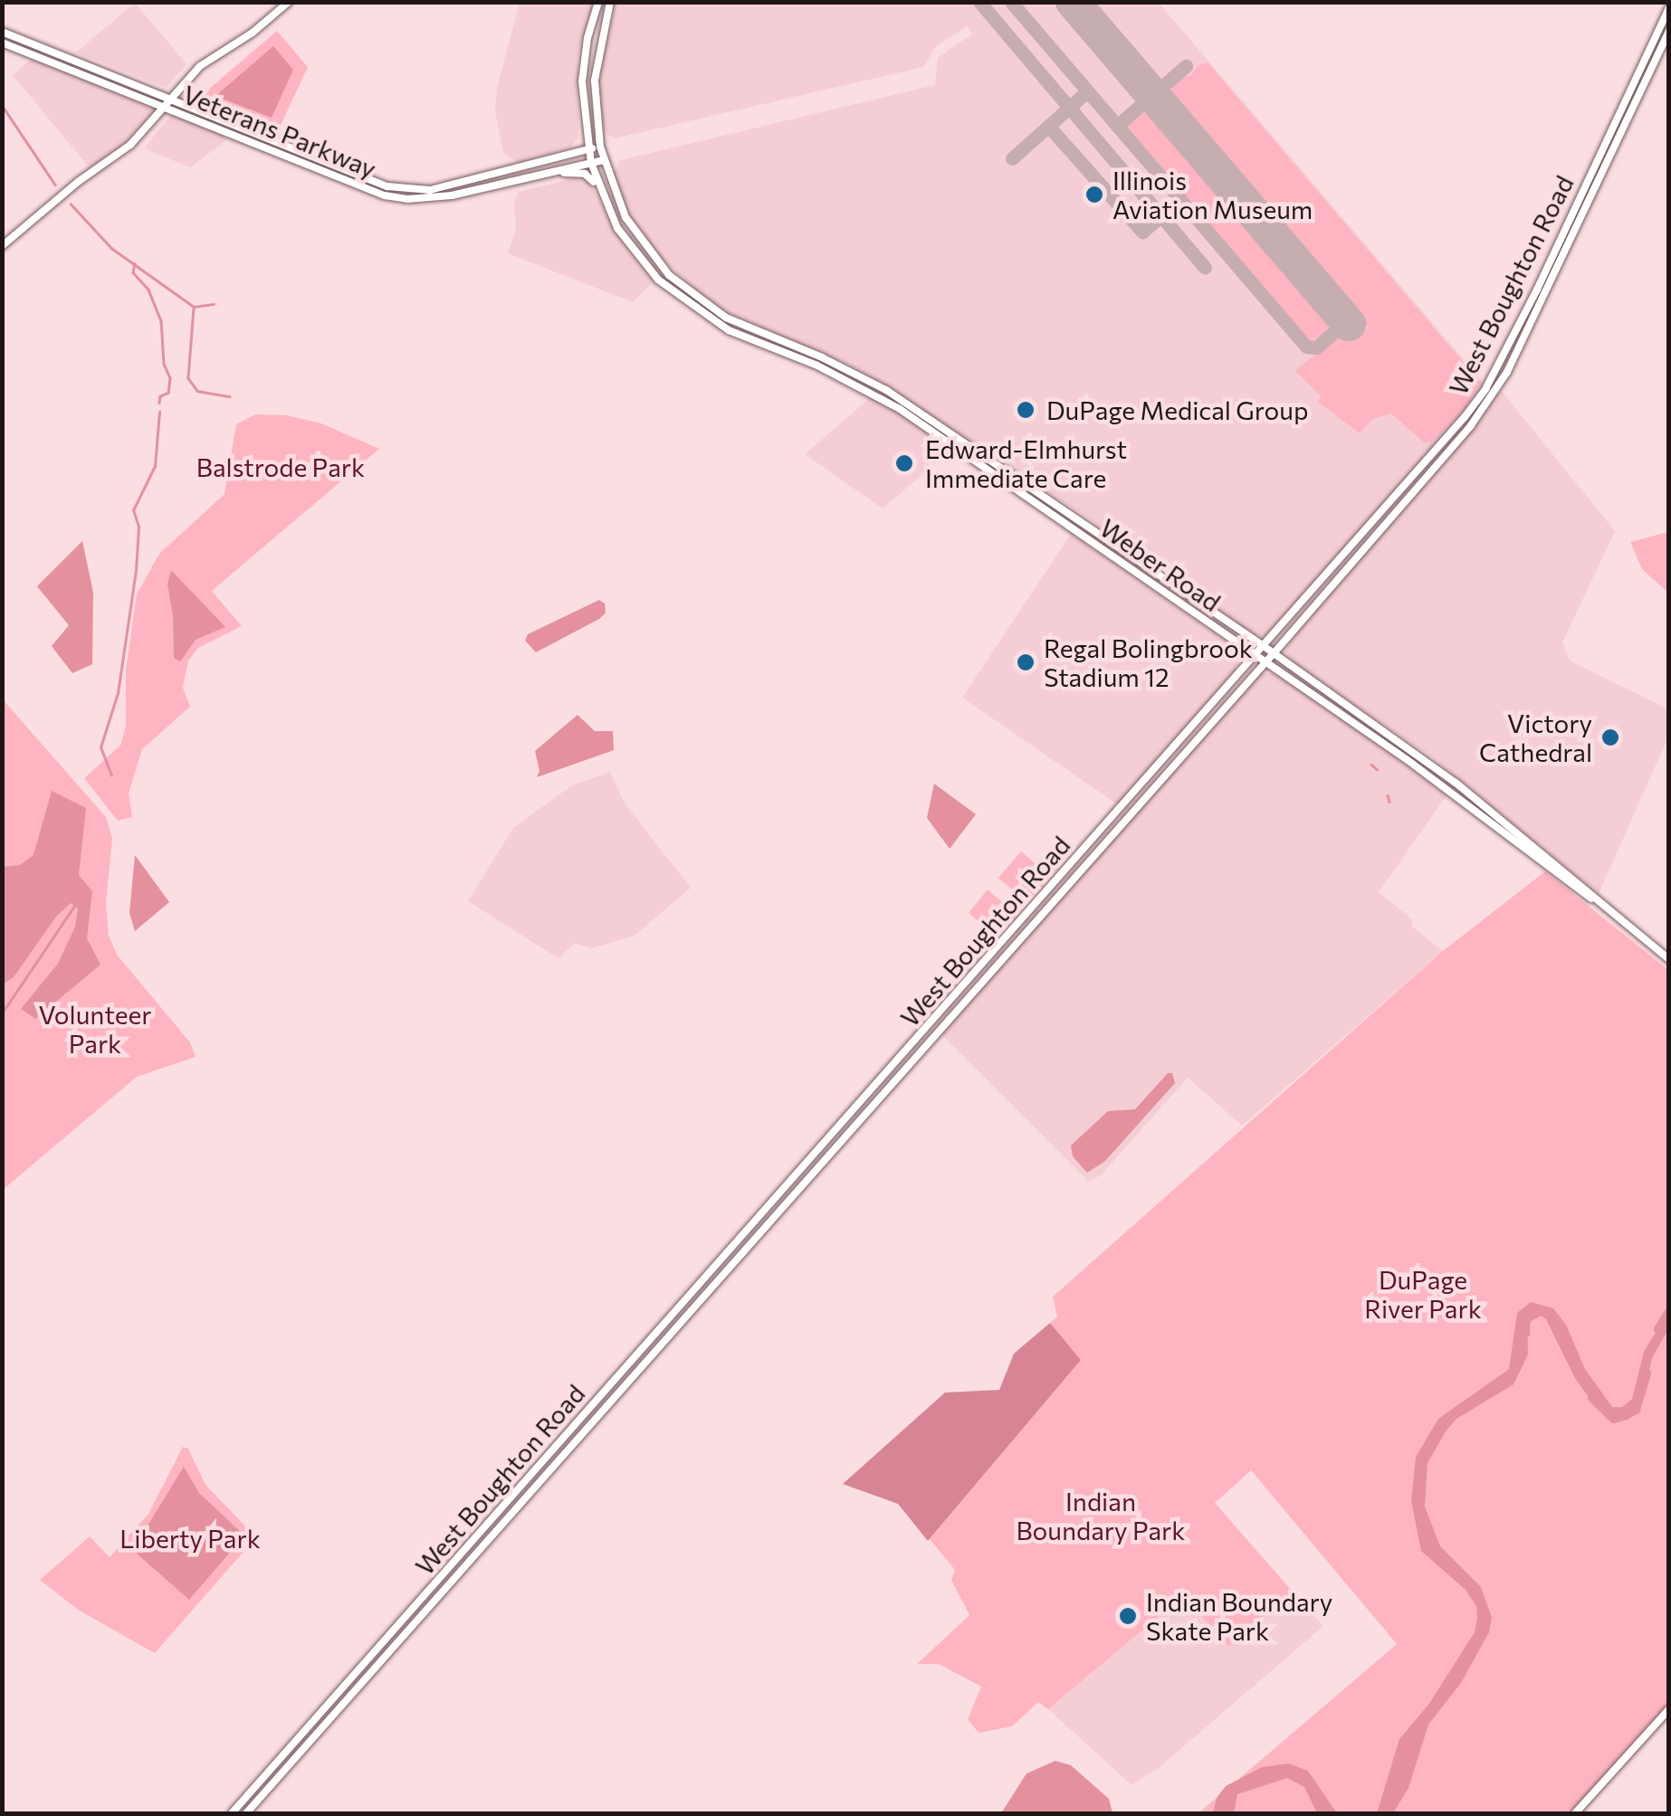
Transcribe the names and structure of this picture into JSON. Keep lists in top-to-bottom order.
{
  "streets": {
    "main road": ["Veterans Parkway", "West Boughton Road", "Weber Road"]
  },
  "crossings": [
    ["Veterans Parkway", "Weber Road"],
    ["West Boughton Road", "Weber Road"]
  ],
  "parks": [
    "Balstrode Park",
    "Volunteer Park",
    "DuPage River Park",
    "Indian Boundary Park",
    "Liberty Park"
  ],
  "places": [
    "Illinois Aviation Museum",
    "DuPage Medical Group",
    "Edward-Elmhurst Immediate Care",
    "Regal Bolingbrook Stadium 12",
    "Victory Cathedral",
    "Indian Boundary Skate Park"
  ]
}
